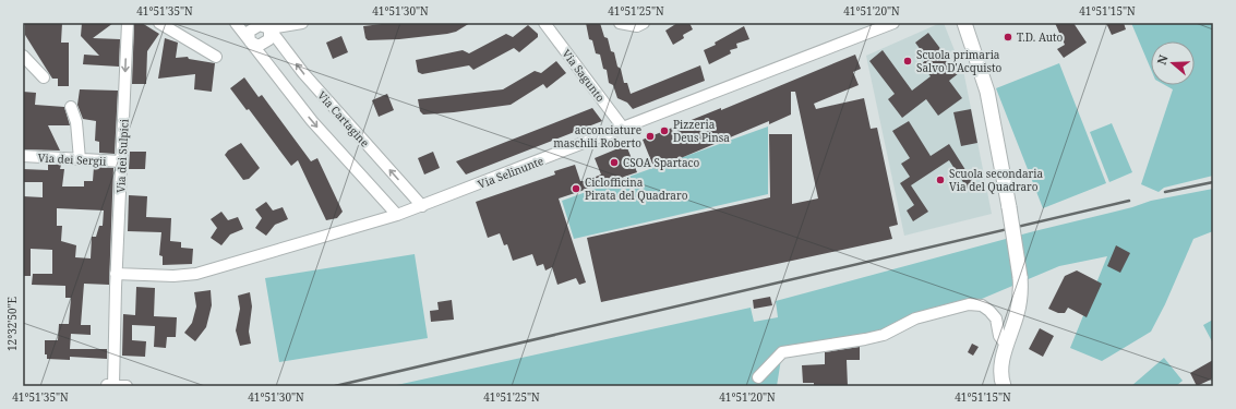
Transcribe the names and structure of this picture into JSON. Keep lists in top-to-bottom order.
{
  "streets": {
    "street": [
      "Via Sagunto",
      "Via Cartagine",
      "Via dei Sulpici",
      "Via dei Sergii",
      "Via Selinunte"
    ]
  },
  "crossings": [
    ["Via Sagunto", "Via Selinunte"],
    ["Via Cartagine", "Via Selinunte"],
    ["Via dei Sulpici", "Via dei Sergii"],
    ["Via dei Sulpici", "Via Selinunte"]
  ],
  "places": [
    "T.D. Auto",
    "Scuola primaria Salvo D'Acquisto",
    "Pizzeria Deus Pinsa",
    "acconciature maschili Roberto",
    "CSOA Spartaco",
    "Scuola secondaria Via del Quadraro",
    "Ciclofficina Pirata del Quadraro"
  ],
  "north": "left",
  "coordinates": [
    "41°51'35\"N",
    "41°51'30\"N",
    "41°51'25\"N",
    "41°51'20\"N",
    "41°51'15\"N",
    "12°32'50\"E"
  ]
}
